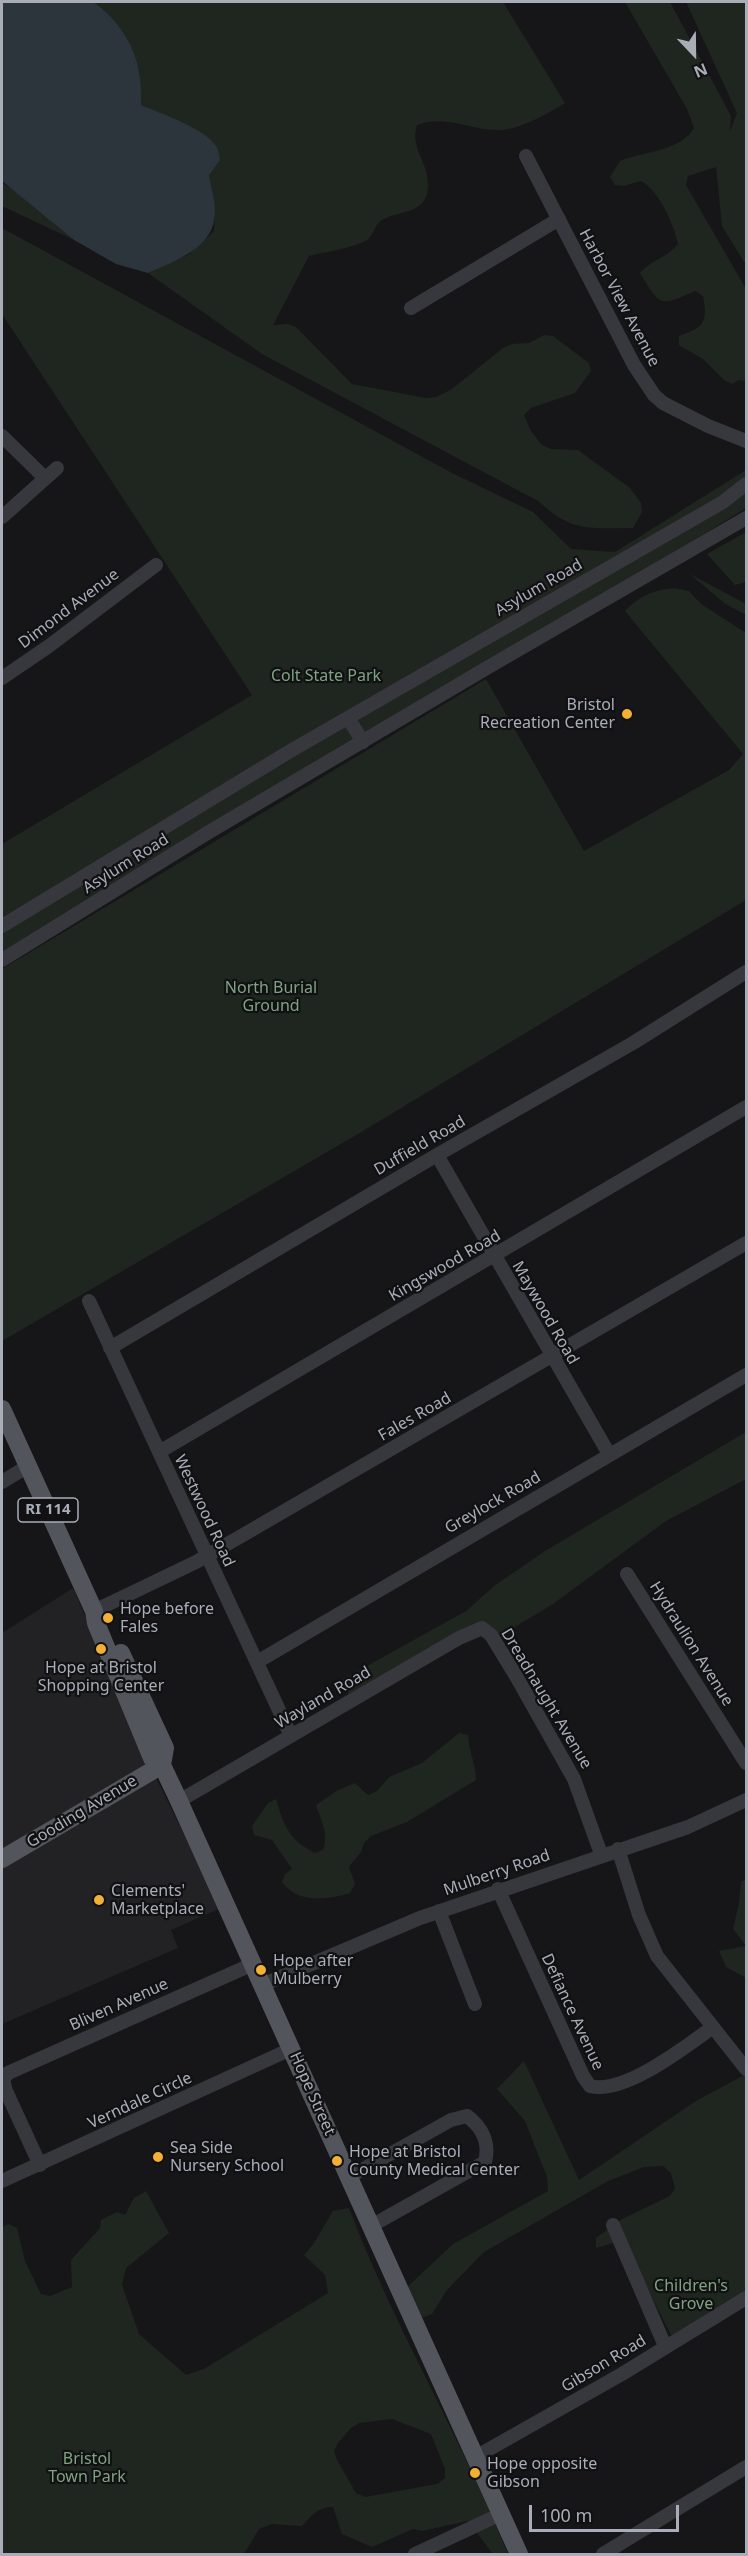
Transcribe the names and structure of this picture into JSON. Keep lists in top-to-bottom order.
{
  "streets": {
    "main road": ["RI 114", "Gooding Avenue", "Hope Street"],
    "street": [
      "Harbor View Avenue",
      "Asylum Road",
      "Dimond Avenue",
      "Duffield Road",
      "Kingswood Road",
      "Maywood Road",
      "Fales Road",
      "Greylock Road",
      "Westwood Road",
      "Hydraulion Avenue",
      "Wayland Road",
      "Dreadnaught Avenue",
      "Mulberry Road",
      "Bliven Avenue",
      "Defiance Avenue",
      "Verndale Circle",
      "Gibson Road"
    ]
  },
  "crossings": [
    ["Duffield Road", "Maywood Road"],
    ["Duffield Road", "Westwood Road"],
    ["Kingswood Road", "Maywood Road"],
    ["Kingswood Road", "Westwood Road"],
    ["Maywood Road", "Fales Road"],
    ["Maywood Road", "Greylock Road"],
    ["Fales Road", "Westwood Road"],
    ["Fales Road", "Hope Street"],
    ["Greylock Road", "Westwood Road"],
    ["Westwood Road", "Wayland Road"],
    ["Wayland Road", "Dreadnaught Avenue"],
    ["Wayland Road", "Hope Street"],
    ["Dreadnaught Avenue", "Mulberry Road"],
    ["Gooding Avenue", "Hope Street"],
    ["Mulberry Road", "Defiance Avenue"],
    ["Mulberry Road", "Hope Street"],
    ["Bliven Avenue", "Hope Street"],
    ["Hope Street", "Verndale Circle"],
    ["Hope Street", "Gibson Road"]
  ],
  "parks": [
    "Colt State Park",
    "North Burial Ground",
    "Children's Grove",
    "Bristol Town Park"
  ],
  "places": [
    "Bristol Recreation Center",
    "Hope before Fales",
    "Hope at Bristol Shopping Center",
    "Clements' Marketplace",
    "Hope after Mulberry",
    "Sea Side Nursery School",
    "Hope at Bristol County Medical Center",
    "Hope opposite Gibson"
  ],
  "scale_bar": "100 m",
  "north": "bottom"
}
